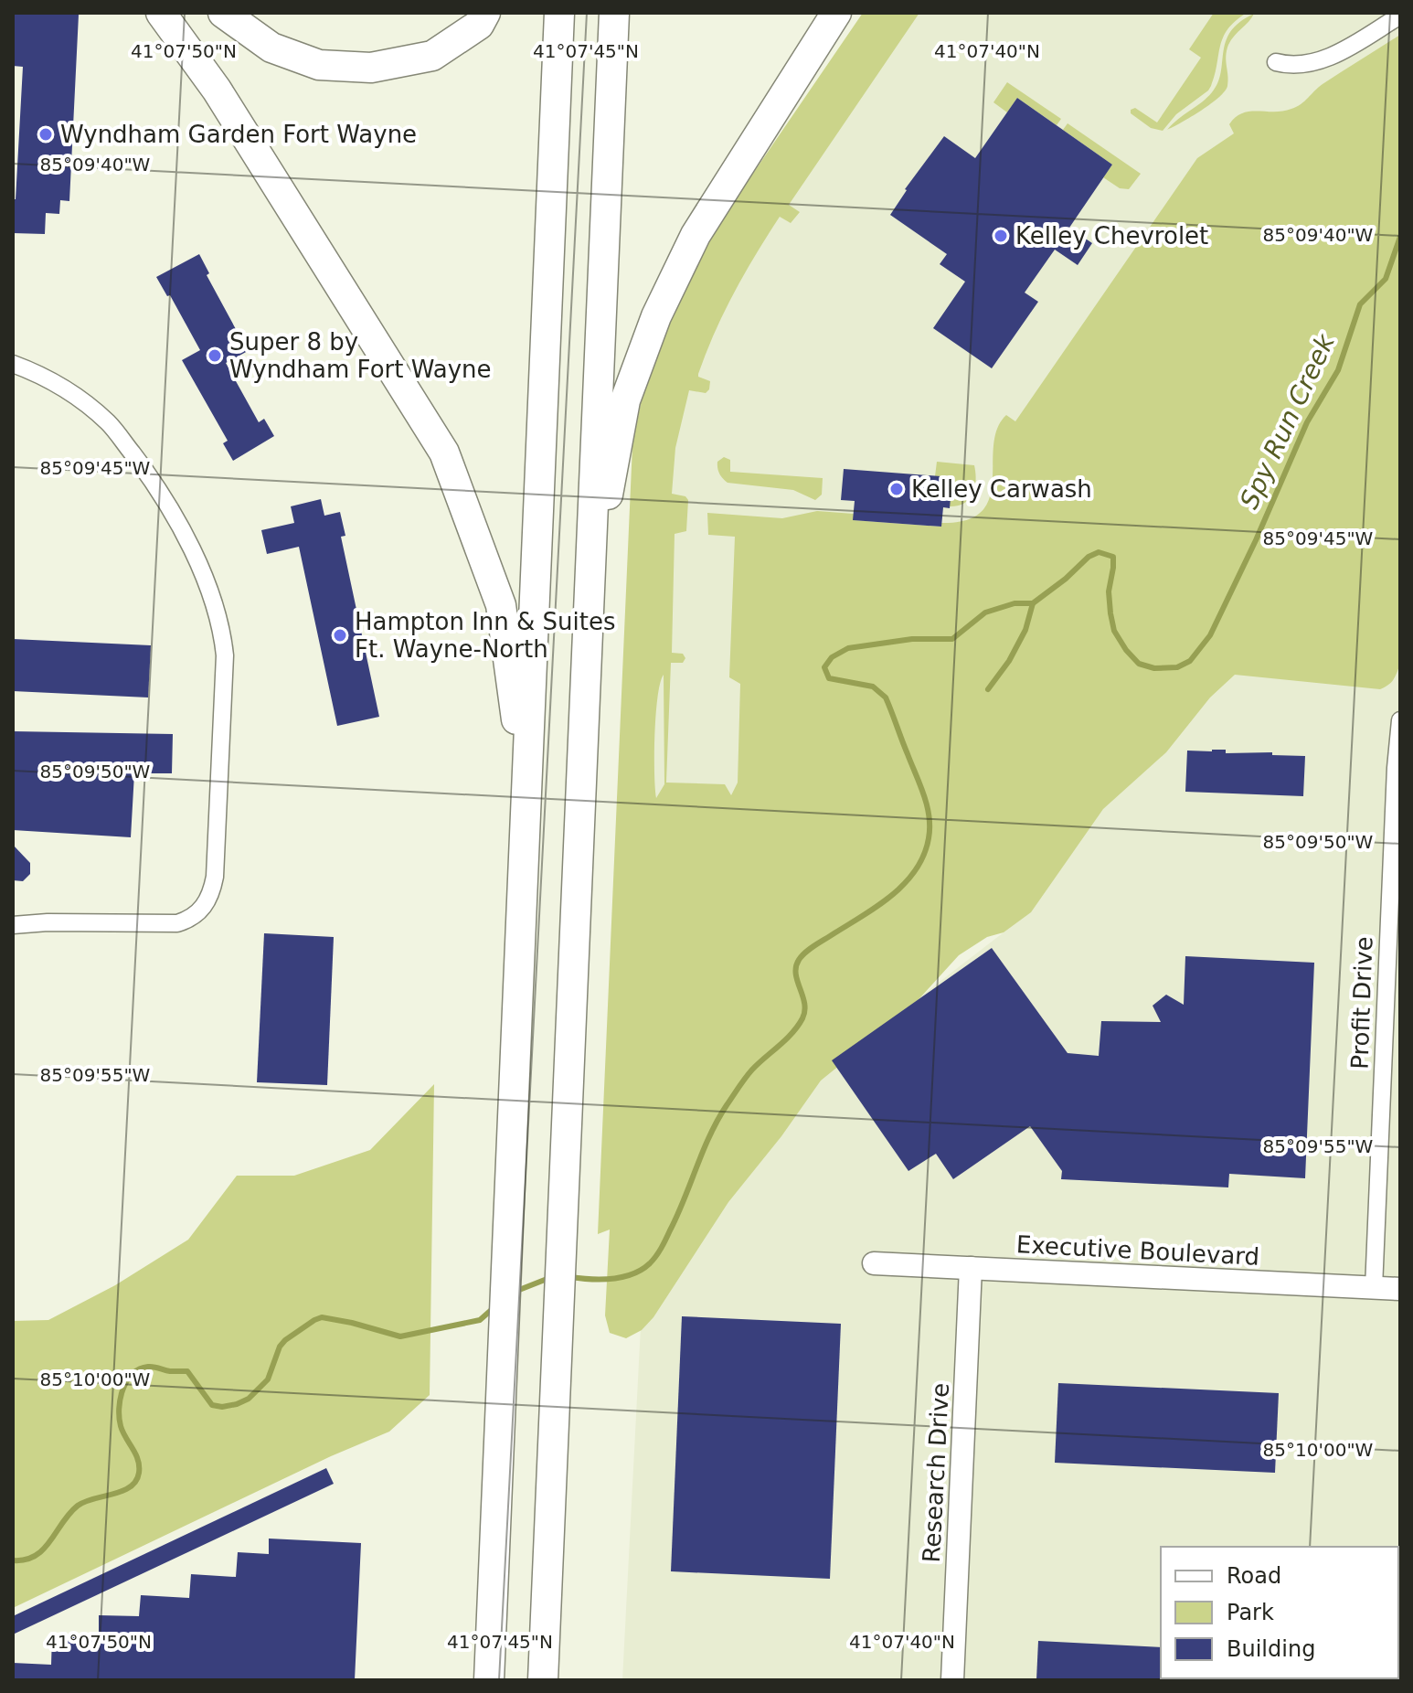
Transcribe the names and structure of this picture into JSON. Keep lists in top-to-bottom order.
{
  "streets": {
    "street": ["Profit Drive", "Executive Boulevard", "Research Drive"]
  },
  "crossings": [
    ["Profit Drive", "Executive Boulevard"],
    ["Executive Boulevard", "Research Drive"]
  ],
  "water": ["Spy Run Creek"],
  "places": [
    "Wyndham Garden Fort Wayne",
    "Kelley Chevrolet",
    "Super 8 by Wyndham Fort Wayne",
    "Kelley Carwash",
    "Hampton Inn & Suites Ft. Wayne-North"
  ],
  "legend": ["Road", "Park", "Building"],
  "coordinates": [
    "41°07'50\"N",
    "41°07'40\"N",
    "41°07'45\"N",
    "85°09'40\"W",
    "85°09'45\"W",
    "85°09'50\"W",
    "85°09'55\"W",
    "85°10'00\"W"
  ]
}
